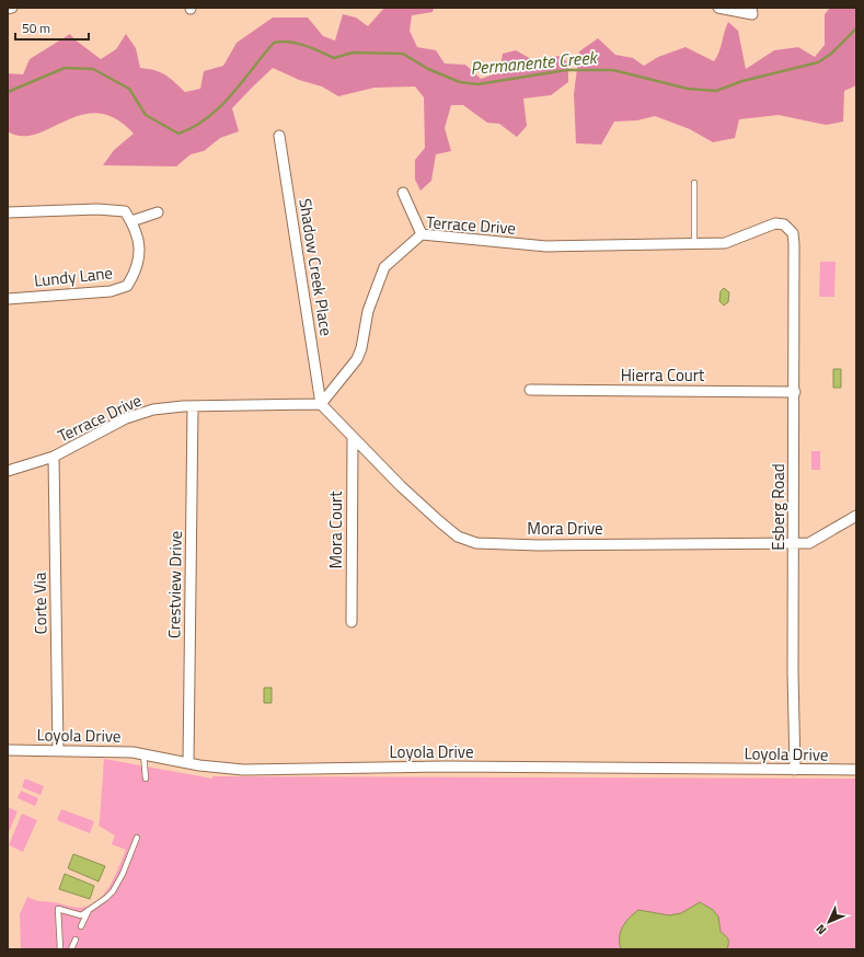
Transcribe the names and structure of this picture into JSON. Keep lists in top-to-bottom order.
{
  "streets": {
    "street": [
      "Terrace Drive",
      "Shadow Creek Place",
      "Lundy Lane",
      "Hierra Court",
      "Esberg Road",
      "Mora Drive",
      "Mora Court",
      "Crestview Drive",
      "Corte Via",
      "Loyola Drive"
    ]
  },
  "crossings": [
    ["Terrace Drive", "Shadow Creek Place"],
    ["Terrace Drive", "Esberg Road"],
    ["Terrace Drive", "Mora Drive"],
    ["Terrace Drive", "Crestview Drive"],
    ["Terrace Drive", "Corte Via"],
    ["Shadow Creek Place", "Mora Drive"],
    ["Hierra Court", "Esberg Road"],
    ["Esberg Road", "Mora Drive"],
    ["Esberg Road", "Loyola Drive"],
    ["Mora Drive", "Mora Court"],
    ["Crestview Drive", "Loyola Drive"],
    ["Corte Via", "Loyola Drive"]
  ],
  "water": ["Permanente Creek"],
  "scale_bar": "50 m",
  "north": "bottom left"
}
